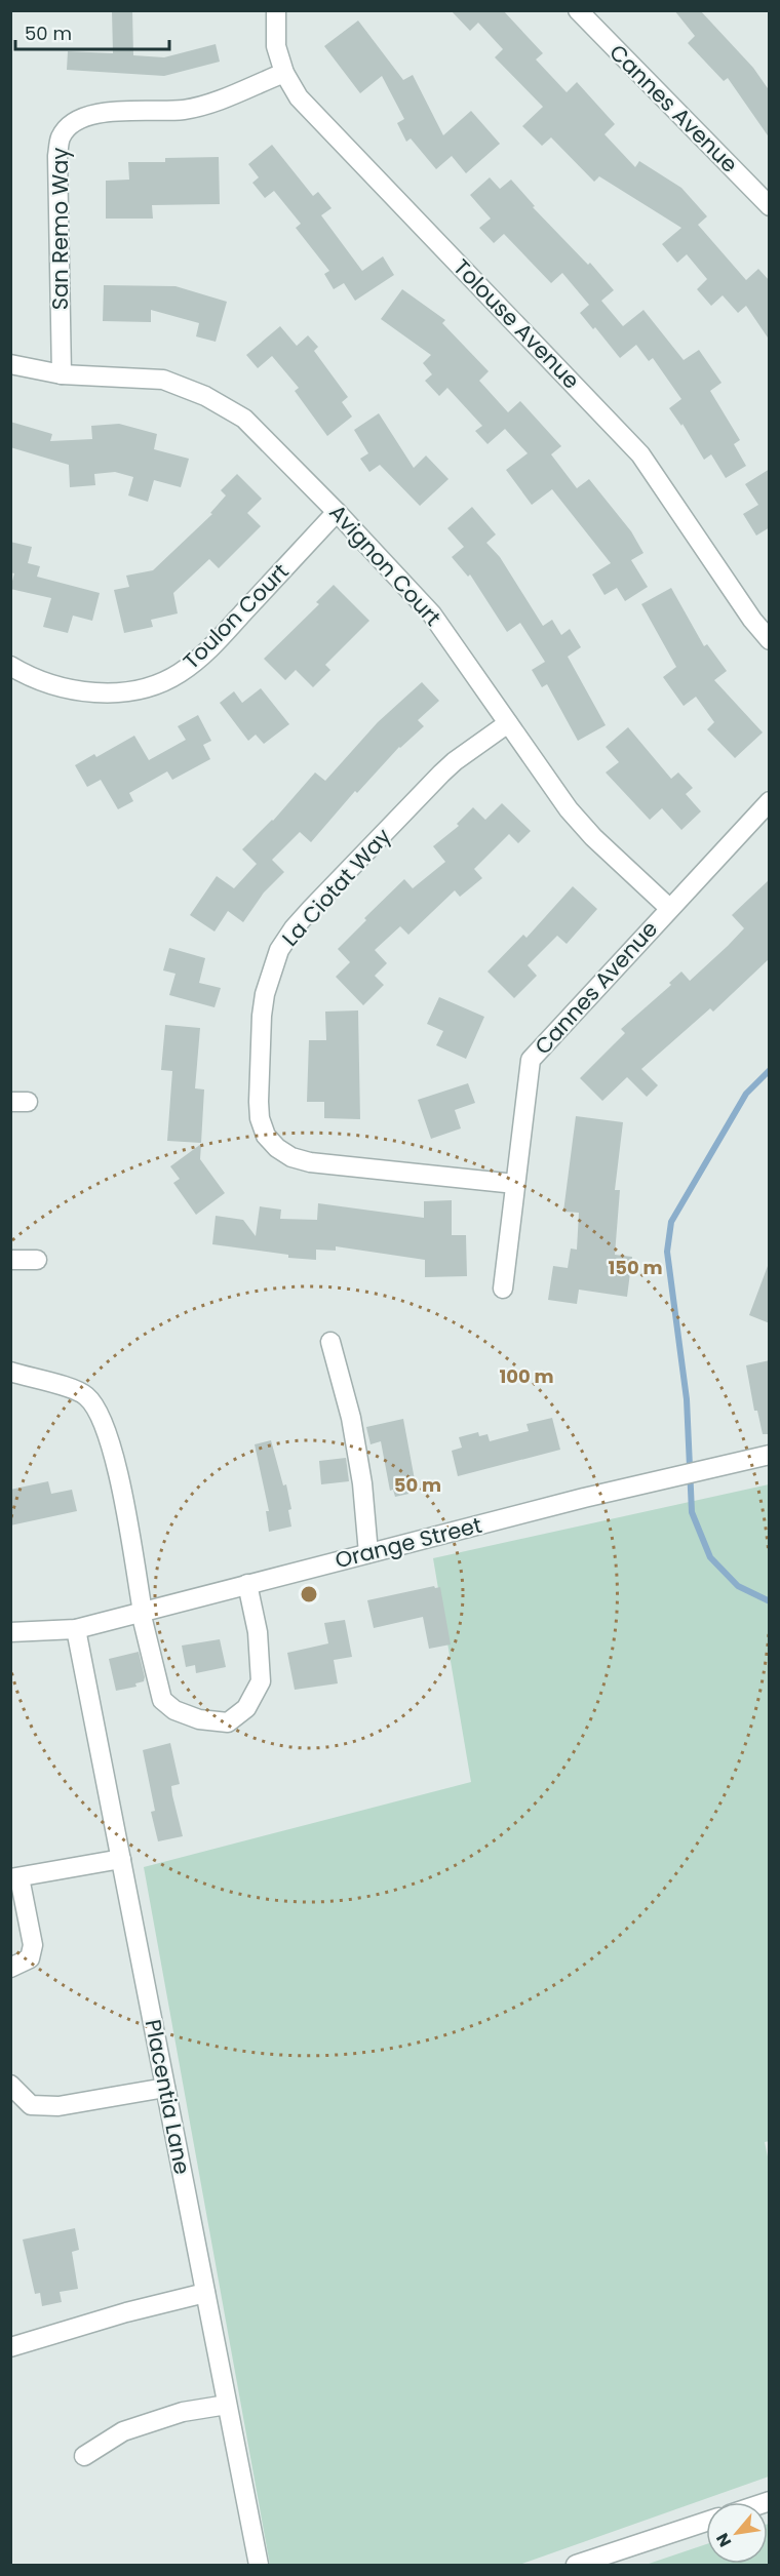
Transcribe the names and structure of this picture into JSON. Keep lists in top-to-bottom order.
{
  "streets": {
    "street": [
      "Cannes Avenue",
      "San Remo Way",
      "Tolouse Avenue",
      "Avignon Court",
      "Toulon Court",
      "La Ciotat Way",
      "Orange Street",
      "Placentia Lane"
    ]
  },
  "crossings": [
    ["Cannes Avenue", "Avignon Court"],
    ["Cannes Avenue", "La Ciotat Way"],
    ["San Remo Way", "Tolouse Avenue"],
    ["San Remo Way", "Avignon Court"],
    ["Avignon Court", "Toulon Court"],
    ["Avignon Court", "La Ciotat Way"],
    ["Orange Street", "Placentia Lane"]
  ],
  "scale_bar": "50 m",
  "north": "bottom left",
  "rings": ["150 m", "100 m", "50 m"]
}
